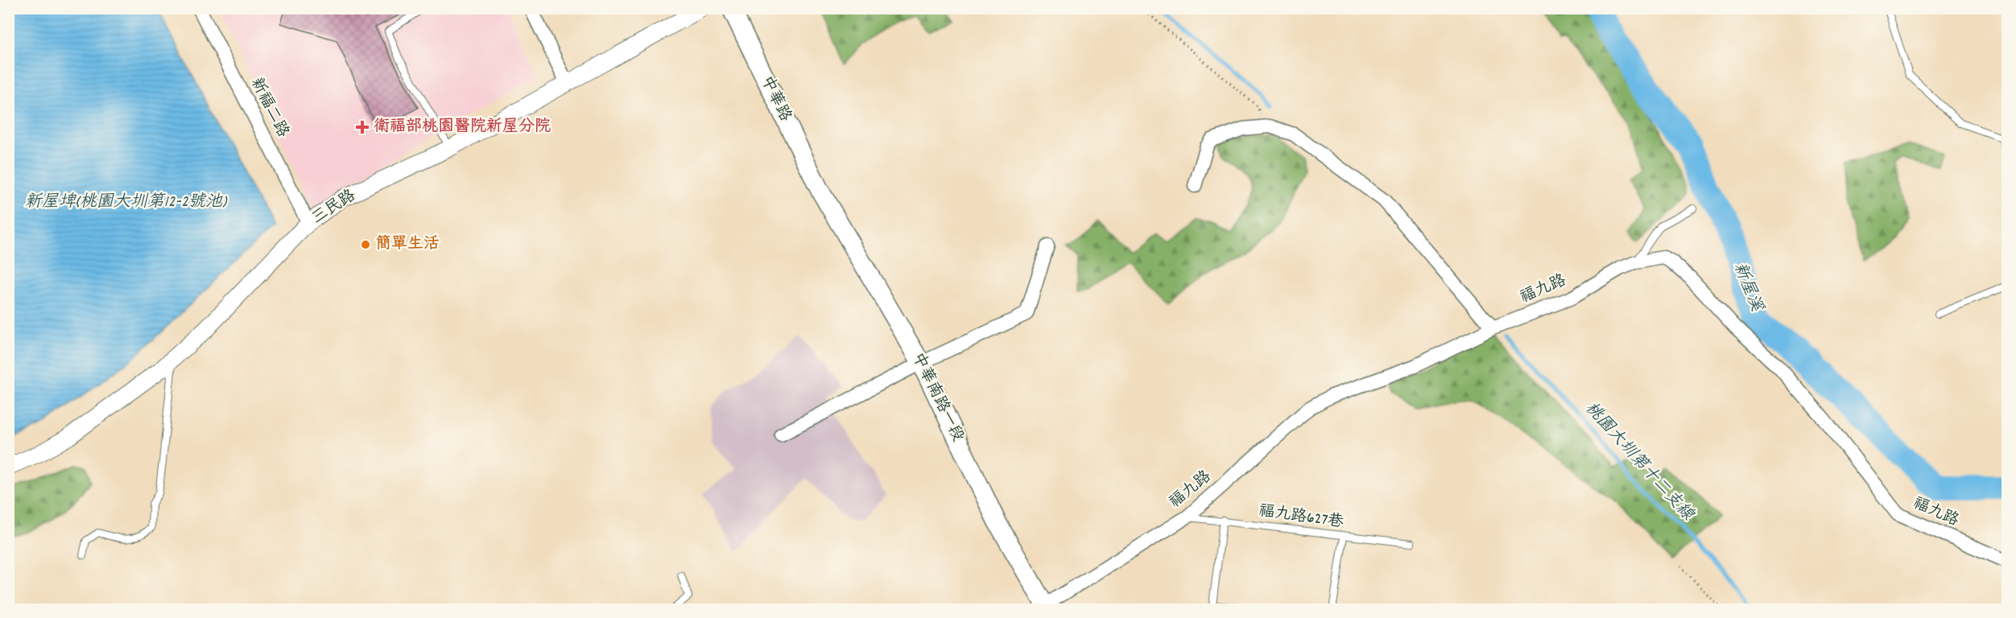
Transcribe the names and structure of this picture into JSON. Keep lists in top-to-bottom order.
{
  "streets": {
    "main road": ["中華路", "中華南路一段"],
    "street": ["新福二路", "三民路", "福九路"],
    "lane": ["福九路627巷"]
  },
  "crossings": [
    ["中華路", "中華南路一段"],
    ["新福二路", "三民路"],
    ["福九路", "中華南路一段"],
    ["福九路", "福九路627巷"]
  ],
  "water": ["新屋埤(桃園大圳第12-2號池)", "新屋溪", "桃園大圳第十二支線"],
  "places": {
    "health": ["衛福部桃園醫院新屋分院"],
    "other": ["簡單生活"]
  }
}
